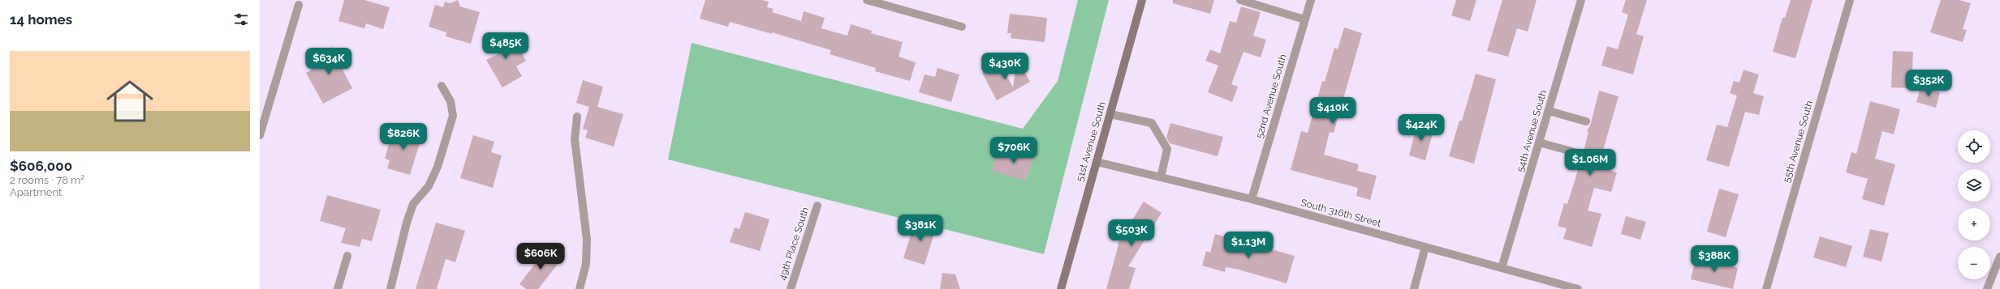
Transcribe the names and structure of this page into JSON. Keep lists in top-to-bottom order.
{
  "streets": {
    "main road": ["51st Avenue South"],
    "street": [
      "52nd Avenue South",
      "54th Avenue South",
      "55th Avenue South",
      "South 316th Street",
      "49th Place South"
    ]
  },
  "crossings": [
    ["52nd Avenue South", "South 316th Street"],
    ["54th Avenue South", "South 316th Street"],
    ["51st Avenue South", "South 316th Street"]
  ],
  "page": {
    "heading": "14 homes",
    "price": [
      "$485K",
      "$634K",
      "$430K",
      "$352K",
      "$410K",
      "$424K",
      "$826K",
      "$706K",
      "$1.06M",
      "$381K",
      "$503K",
      "$1.13M",
      "$606K",
      "$388K"
    ],
    "list": [
      {
        "name": "$606,000",
        "note": "2 rooms · 78 m² · Apartment"
      }
    ],
    "map_buttons": ["+", "−"]
  }
}
